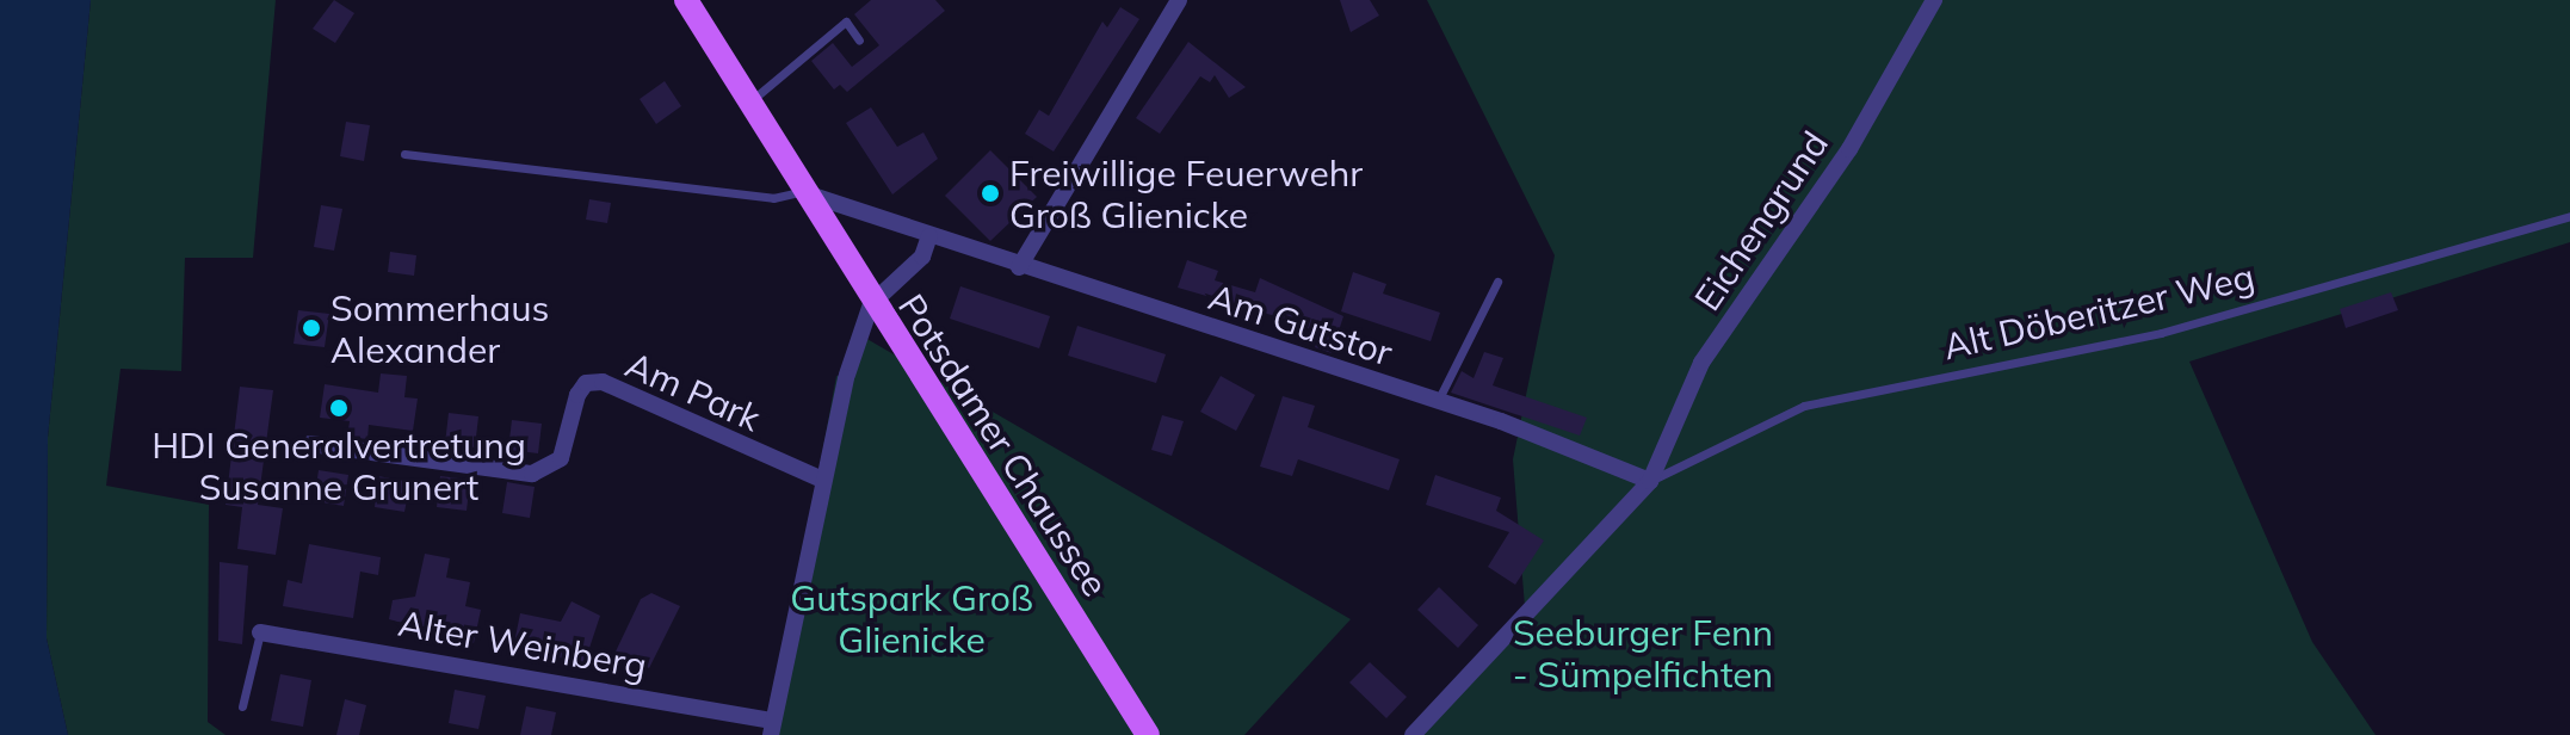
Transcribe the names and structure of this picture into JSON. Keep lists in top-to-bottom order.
{
  "streets": {
    "main road": ["Potsdamer Chaussee"],
    "street": [
      "Eichengrund",
      "Am Gutstor",
      "Am Park",
      "Alter Weinberg"
    ],
    "lane": ["Alt Döberitzer Weg"]
  },
  "crossings": [
    ["Eichengrund", "Alt Döberitzer Weg"],
    ["Eichengrund", "Am Gutstor"],
    ["Alt Döberitzer Weg", "Am Gutstor"],
    ["Am Gutstor", "Potsdamer Chaussee"]
  ],
  "parks": ["Gutspark Groß Glienicke", "Seeburger Fenn - Sümpelfichten"],
  "places": ["Freiwillige Feuerwehr Groß Glienicke", "Sommerhaus Alexander", "HDI Generalvertretung Susanne Grunert"]
}
